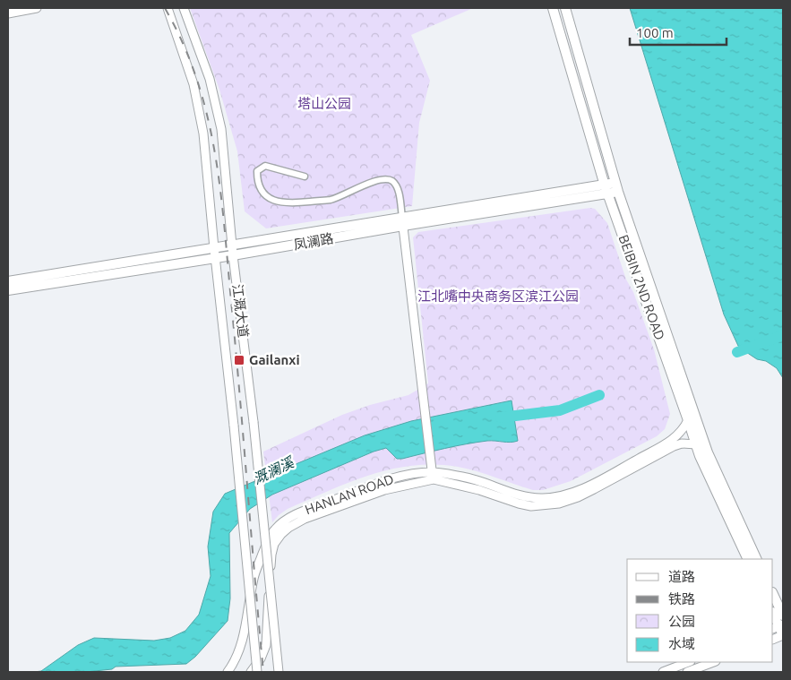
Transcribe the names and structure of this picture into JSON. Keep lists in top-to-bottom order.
{
  "streets": {
    "main road": ["凤澜路", "BEIBIN 2ND ROAD"],
    "street": ["江溉大道", "HANLAN ROAD"]
  },
  "crossings": [
    ["凤澜路", "BEIBIN 2ND ROAD"],
    ["凤澜路", "江溉大道"],
    ["BEIBIN 2ND ROAD", "HANLAN ROAD"]
  ],
  "water": ["溉澜溪"],
  "parks": ["塔山公园", "江北嘴中央商务区滨江公园"],
  "places": {
    "transit": ["Gailanxi"]
  },
  "legend": [
    "道路",
    "铁路",
    "公园",
    "水域"
  ],
  "scale_bar": "100 m"
}
